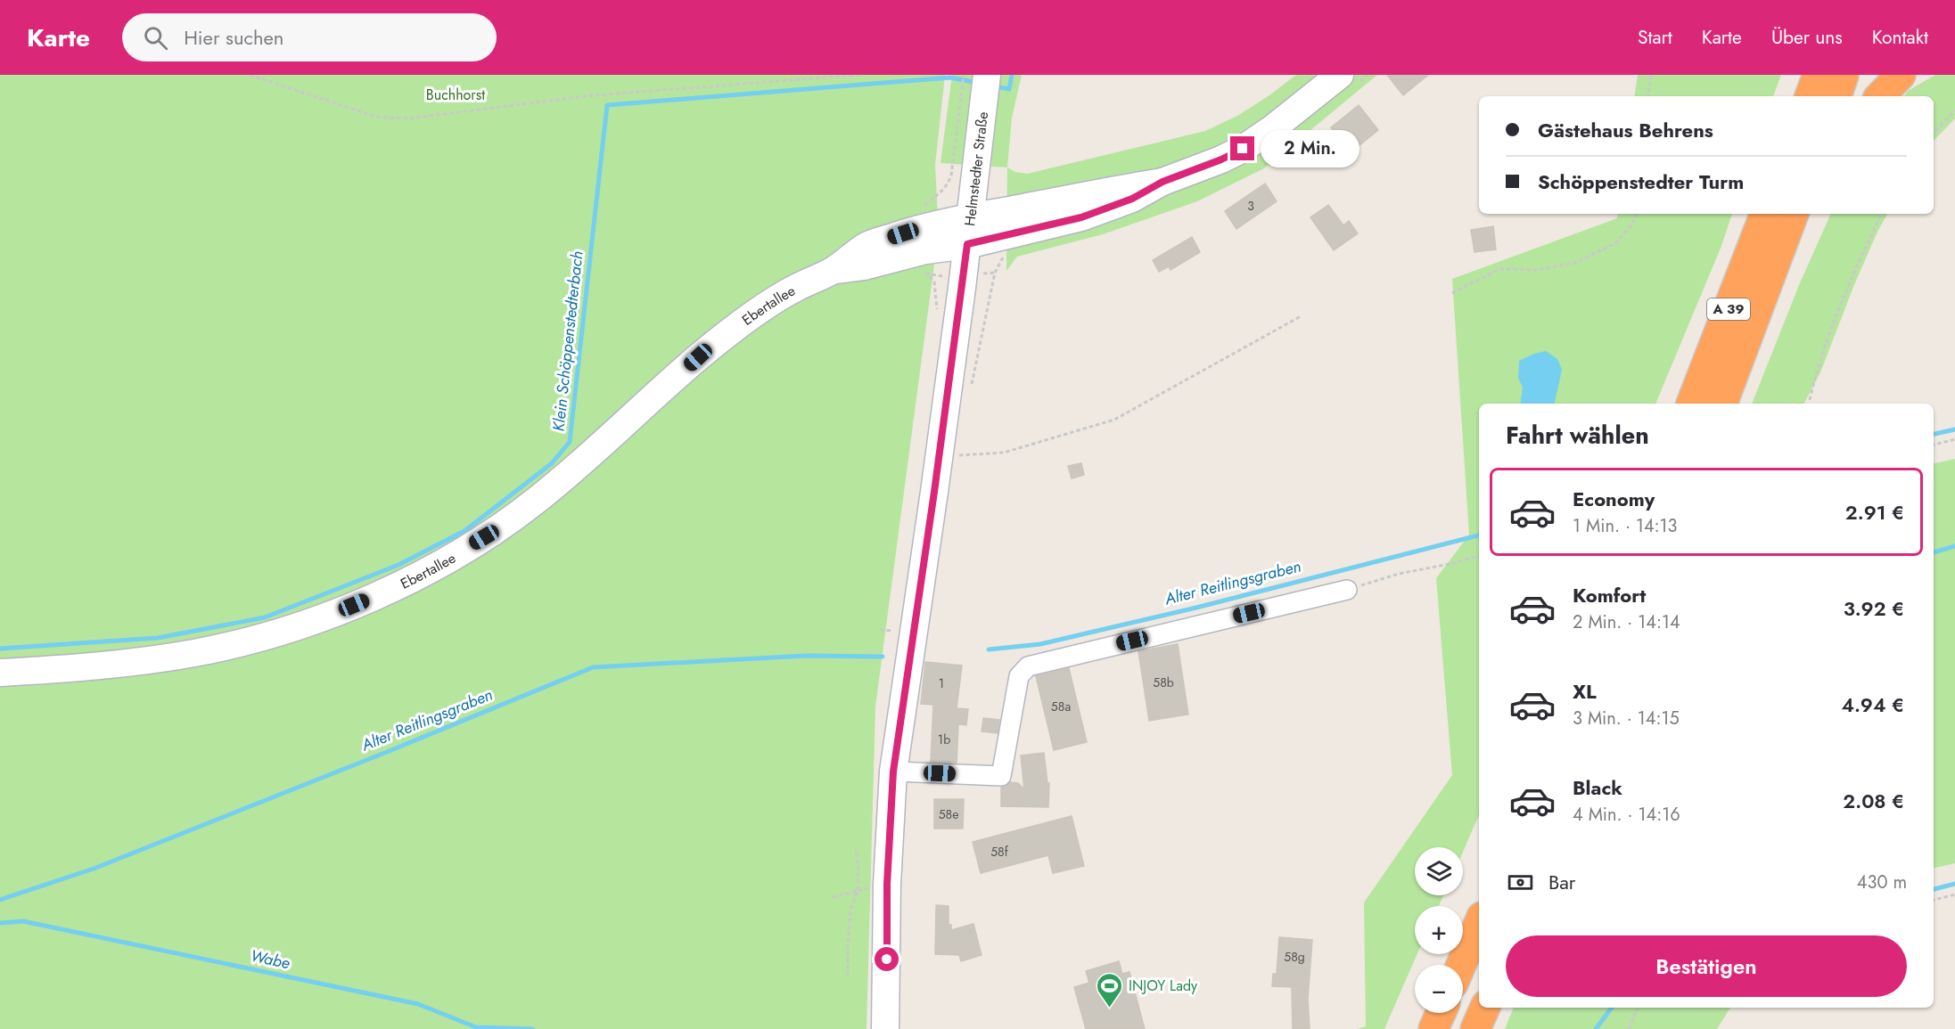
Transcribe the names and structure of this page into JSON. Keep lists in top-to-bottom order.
{
  "streets": {
    "highway": ["A 39"],
    "main road": ["Helmstedter Straße", "Ebertallee"]
  },
  "crossings": [
    ["Helmstedter Straße", "Ebertallee"]
  ],
  "water": ["Klein Schöppenstedterbach", "Alter Reitlingsgraben", "Wabe"],
  "parks": ["Buchhorst"],
  "places": {
    "sports": ["INJOY Lady"]
  },
  "house_numbers": [
    "3",
    "58b",
    "1",
    "58a",
    "1b",
    "58e",
    "58f",
    "58g"
  ],
  "page": {
    "header": "Karte",
    "search": "Hier suchen",
    "nav": [
      "Start",
      "Karte",
      "Über uns",
      "Kontakt"
    ],
    "banner": ["Gästehaus Behrens", "Schöppenstedter Turm"],
    "bubble": "2 Min.",
    "heading": "Fahrt wählen",
    "list": [
      {
        "name": "Economy",
        "note": "1 Min. · 14:13",
        "value": "2.91 €"
      },
      {
        "name": "Komfort",
        "note": "2 Min. · 14:14",
        "value": "3.92 €"
      },
      {
        "name": "XL",
        "note": "3 Min. · 14:15",
        "value": "4.94 €"
      },
      {
        "name": "Black",
        "note": "4 Min. · 14:16",
        "value": "2.08 €"
      }
    ],
    "map_buttons": ["+", "−"],
    "pay": ["Bar", "430 m"],
    "buttons": "Bestätigen"
  }
}
